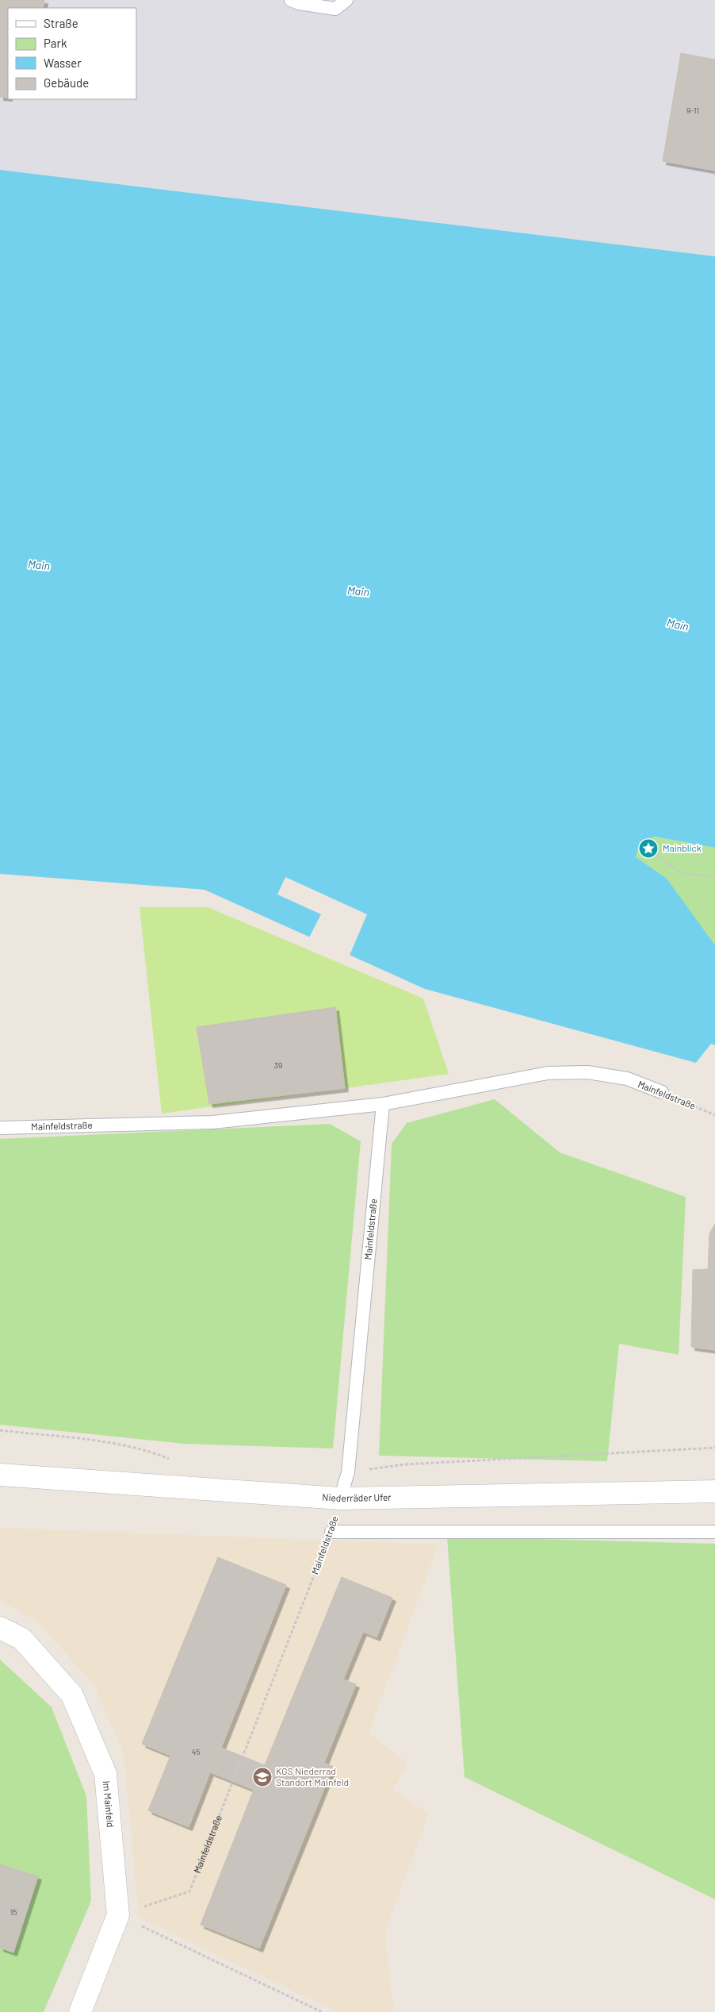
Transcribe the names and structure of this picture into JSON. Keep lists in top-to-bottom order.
{
  "streets": {
    "main road": ["Niederräder Ufer", "Im Mainfeld"],
    "lane": ["Mainfeldstraße"]
  },
  "crossings": [
    ["Mainfeldstraße", "Niederräder Ufer"],
    ["Mainfeldstraße", "Im Mainfeld"]
  ],
  "water": ["Main"],
  "places": {
    "place": ["Mainblick"],
    "school or university": ["KGS Niederrad Standort Mainfeld"]
  },
  "house_numbers": [
    "9-11",
    "39",
    "45",
    "15"
  ],
  "legend": [
    "Straße",
    "Park",
    "Wasser",
    "Gebäude"
  ]
}
